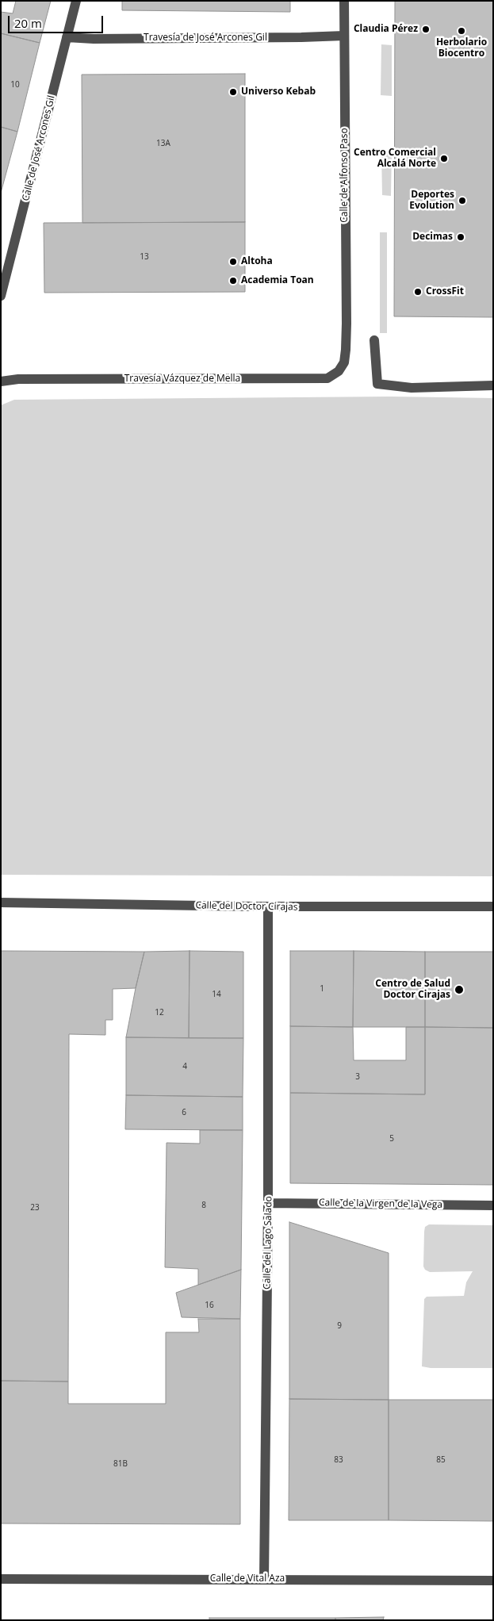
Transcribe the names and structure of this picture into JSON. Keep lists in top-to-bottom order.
{
  "streets": {
    "street": [
      "Travesía de José Arcones Gil",
      "Calle de José Arcones Gil",
      "Calle de Alfonso Paso",
      "Travesía Vázquez de Mella",
      "Calle del Doctor Cirajas",
      "Calle de la Virgen de la Vega",
      "Calle del Lago Salado",
      "Calle de Vital Aza"
    ]
  },
  "crossings": [
    ["Travesía de José Arcones Gil", "Calle de José Arcones Gil"],
    ["Travesía de José Arcones Gil", "Calle de Alfonso Paso"],
    ["Calle de Alfonso Paso", "Travesía Vázquez de Mella"],
    ["Calle del Doctor Cirajas", "Calle del Lago Salado"],
    ["Calle de la Virgen de la Vega", "Calle del Lago Salado"],
    ["Calle del Lago Salado", "Calle de Vital Aza"]
  ],
  "places": [
    "Claudia Pérez",
    "Herbolario Biocentro",
    "Universo Kebab",
    "Centro Comercial Alcalá Norte",
    "Deportes Evolution",
    "Decimas",
    "Altoha",
    "Academia Toan",
    "CrossFit",
    "Centro de Salud Doctor Cirajas"
  ],
  "house_numbers": [
    "10",
    "13A",
    "13",
    "1",
    "14",
    "12",
    "4",
    "3",
    "6",
    "5",
    "8",
    "23",
    "16",
    "9",
    "83",
    "85",
    "81B"
  ],
  "scale_bar": "20 m"
}
